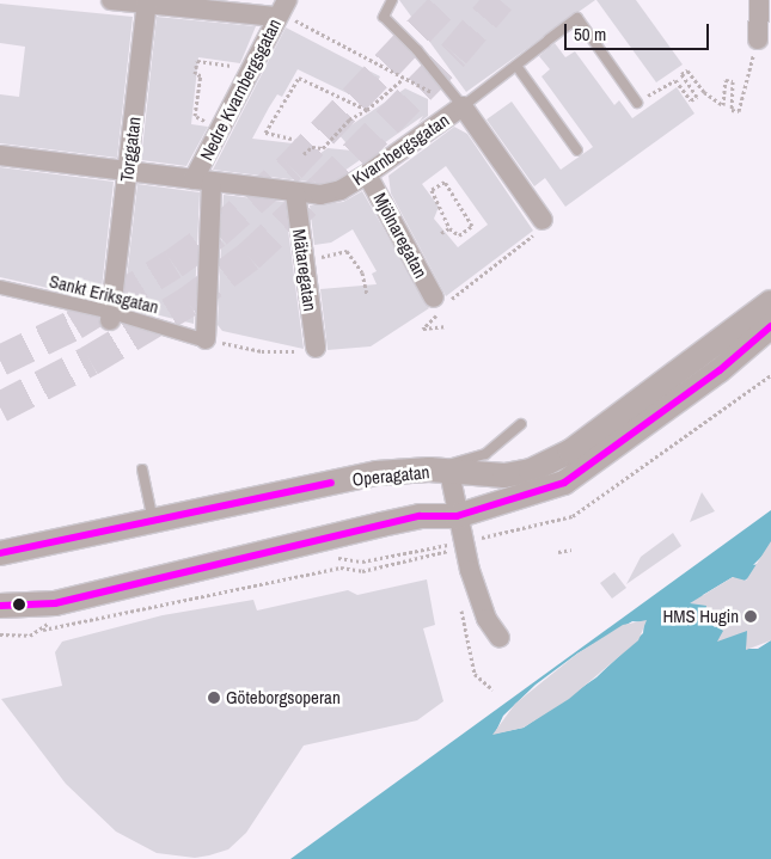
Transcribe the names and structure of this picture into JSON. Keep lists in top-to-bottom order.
{
  "streets": {
    "street": [
      "Nedre Kvarnbergsgatan",
      "Torggatan",
      "Kvarnbergsgatan",
      "Mjölnaregatan",
      "Mätaregatan",
      "Sankt Eriksgatan",
      "Operagatan"
    ]
  },
  "crossings": [
    ["Nedre Kvarnbergsgatan", "Kvarnbergsgatan"],
    ["Nedre Kvarnbergsgatan", "Sankt Eriksgatan"],
    ["Torggatan", "Kvarnbergsgatan"],
    ["Torggatan", "Sankt Eriksgatan"],
    ["Kvarnbergsgatan", "Mjölnaregatan"],
    ["Kvarnbergsgatan", "Mätaregatan"]
  ],
  "places": ["HMS Hugin", "Göteborgsoperan"],
  "scale_bar": "50 m"
}
